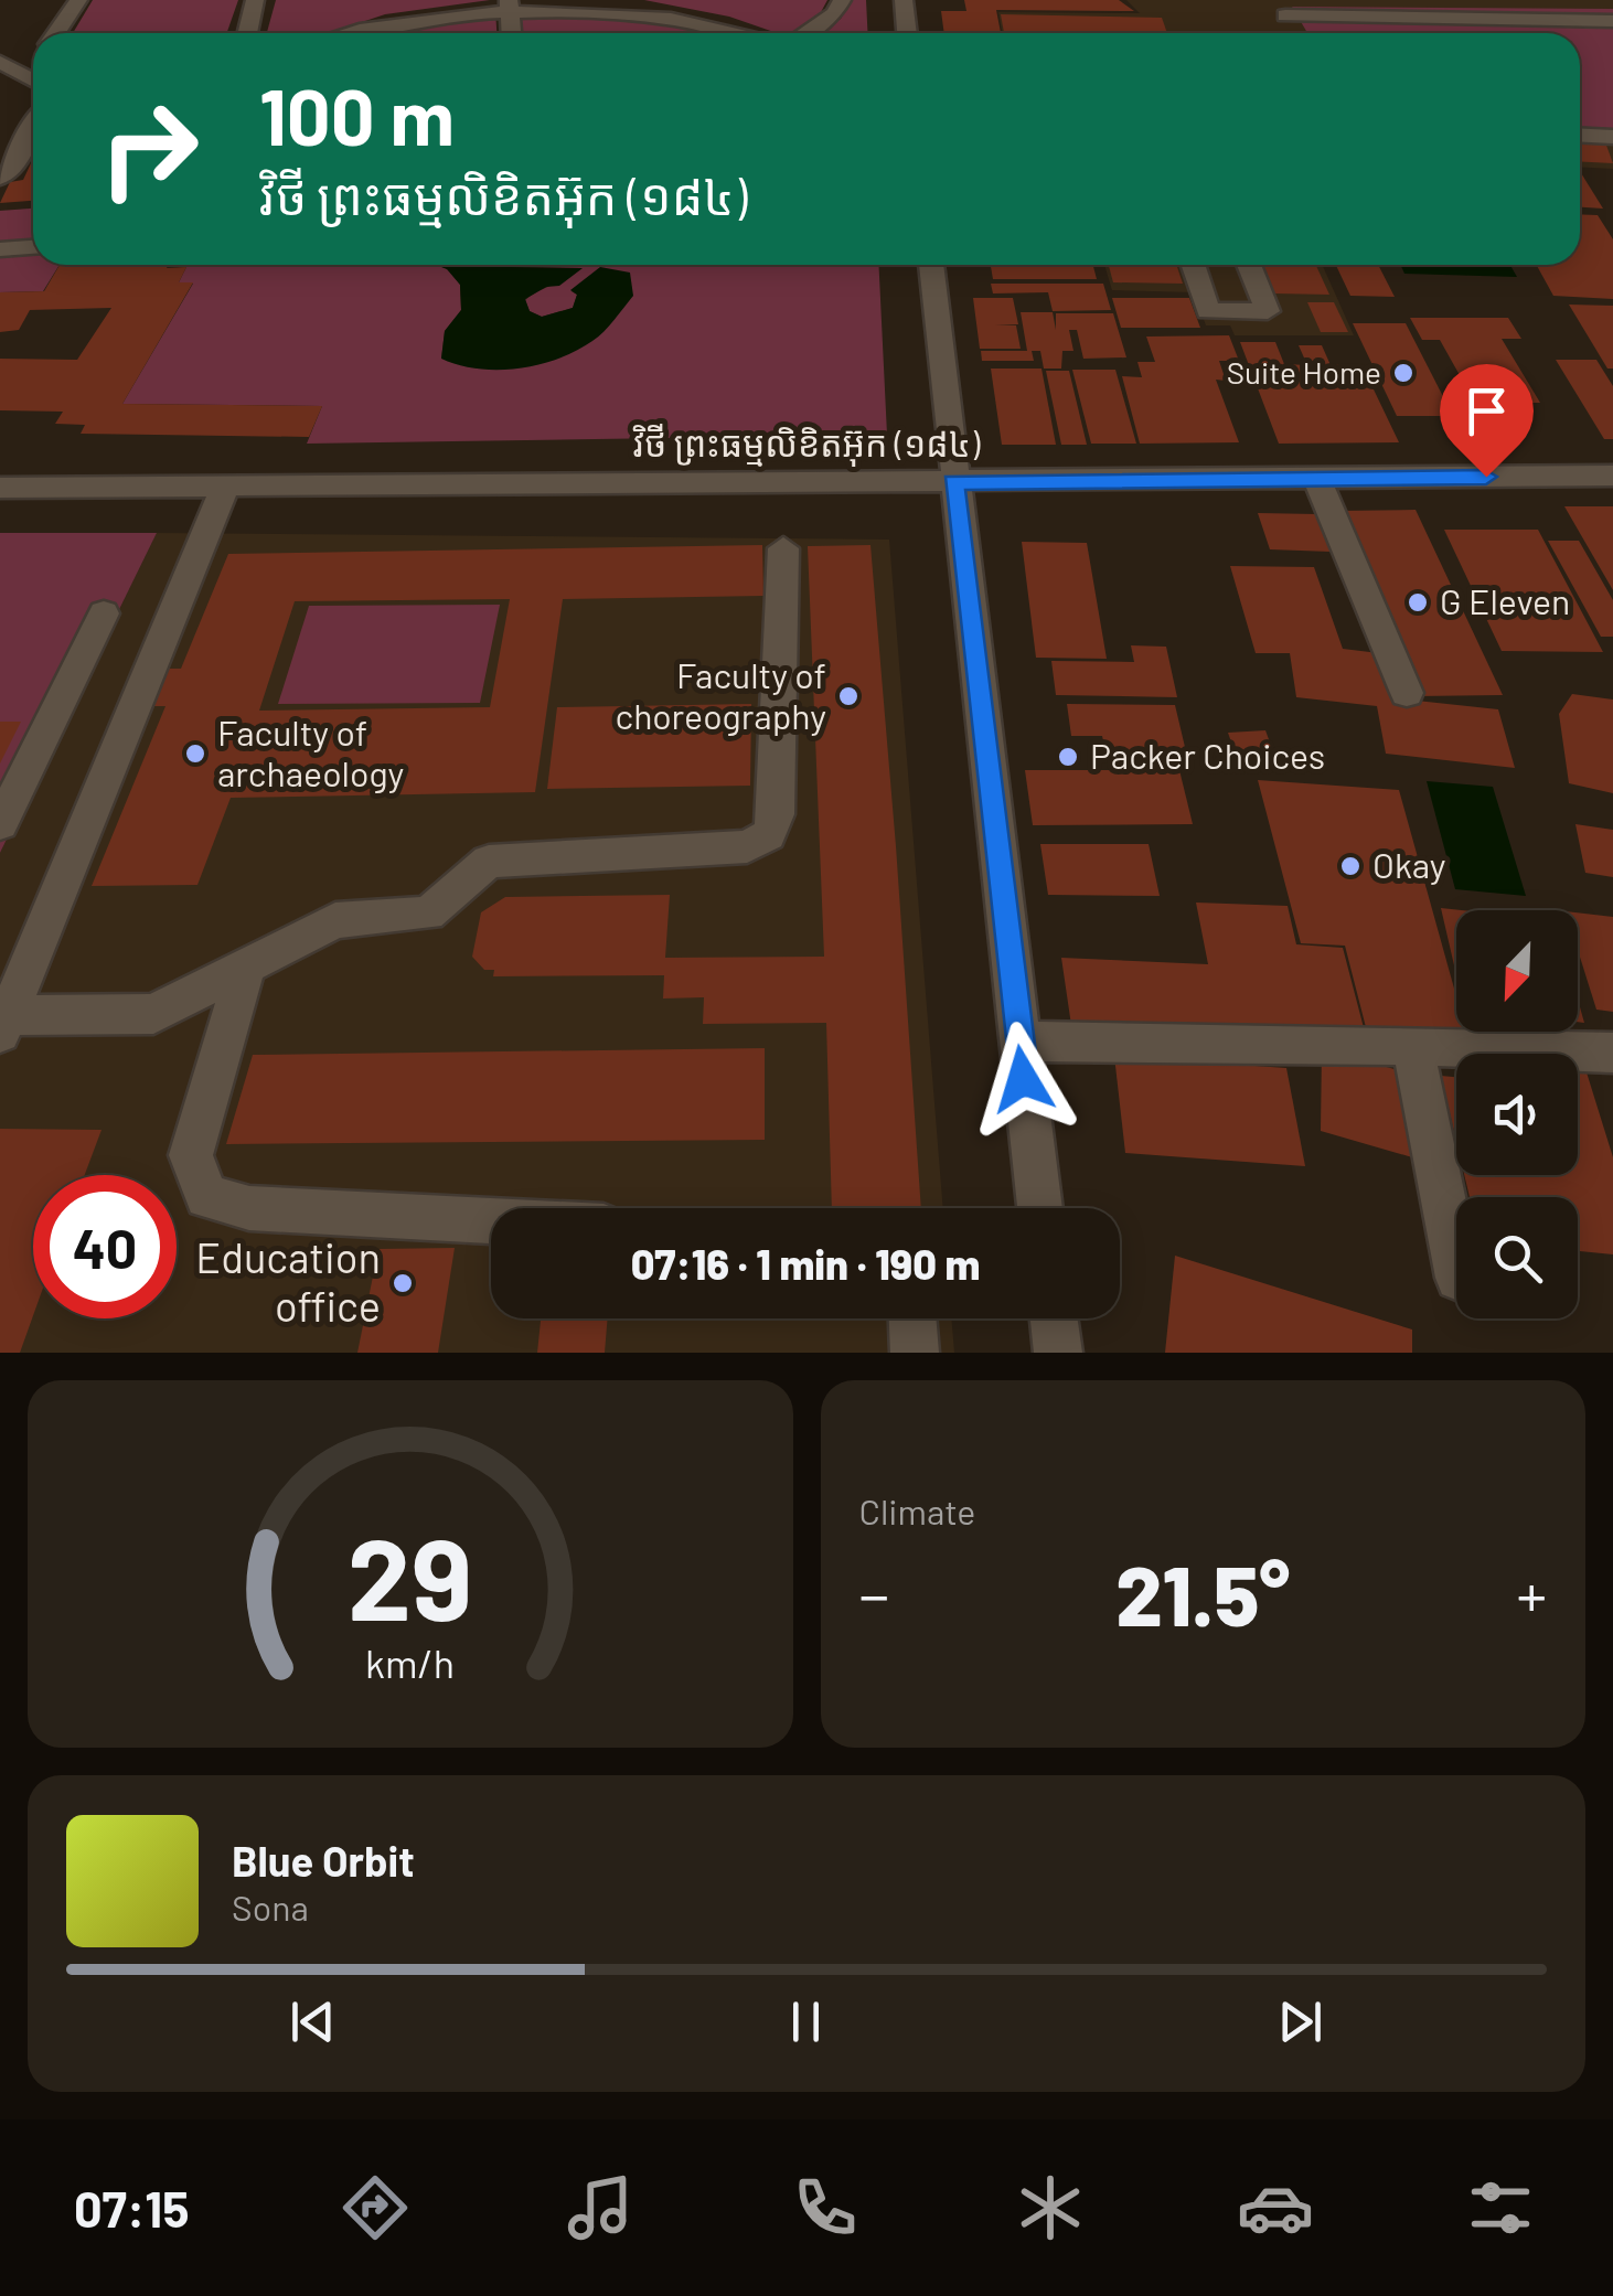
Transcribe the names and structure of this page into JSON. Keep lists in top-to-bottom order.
{
  "streets": {
    "street": ["វិថី ព្រះធម្មលិខិតអ៊ុក (១៨៤)"]
  },
  "places": [
    "Suite Home",
    "G Eleven",
    "Faculty of choreography",
    "Faculty of archaeology",
    "Packer Choices",
    "Okay",
    "Education office"
  ],
  "north": "bottom left",
  "page": {
    "turn": ["100 m", "វិថី ព្រះធម្មលិខិតអ៊ុក (១៨៤)"],
    "limit": "40",
    "trip": "07:16 · 1 min · 190 m",
    "tile": "Climate",
    "heat": ["−", "21.5°", "+"],
    "song": ["Blue Orbit", "Sona"],
    "tabs": "07:15",
    "gauge": ["29", "km/h"]
  }
}
